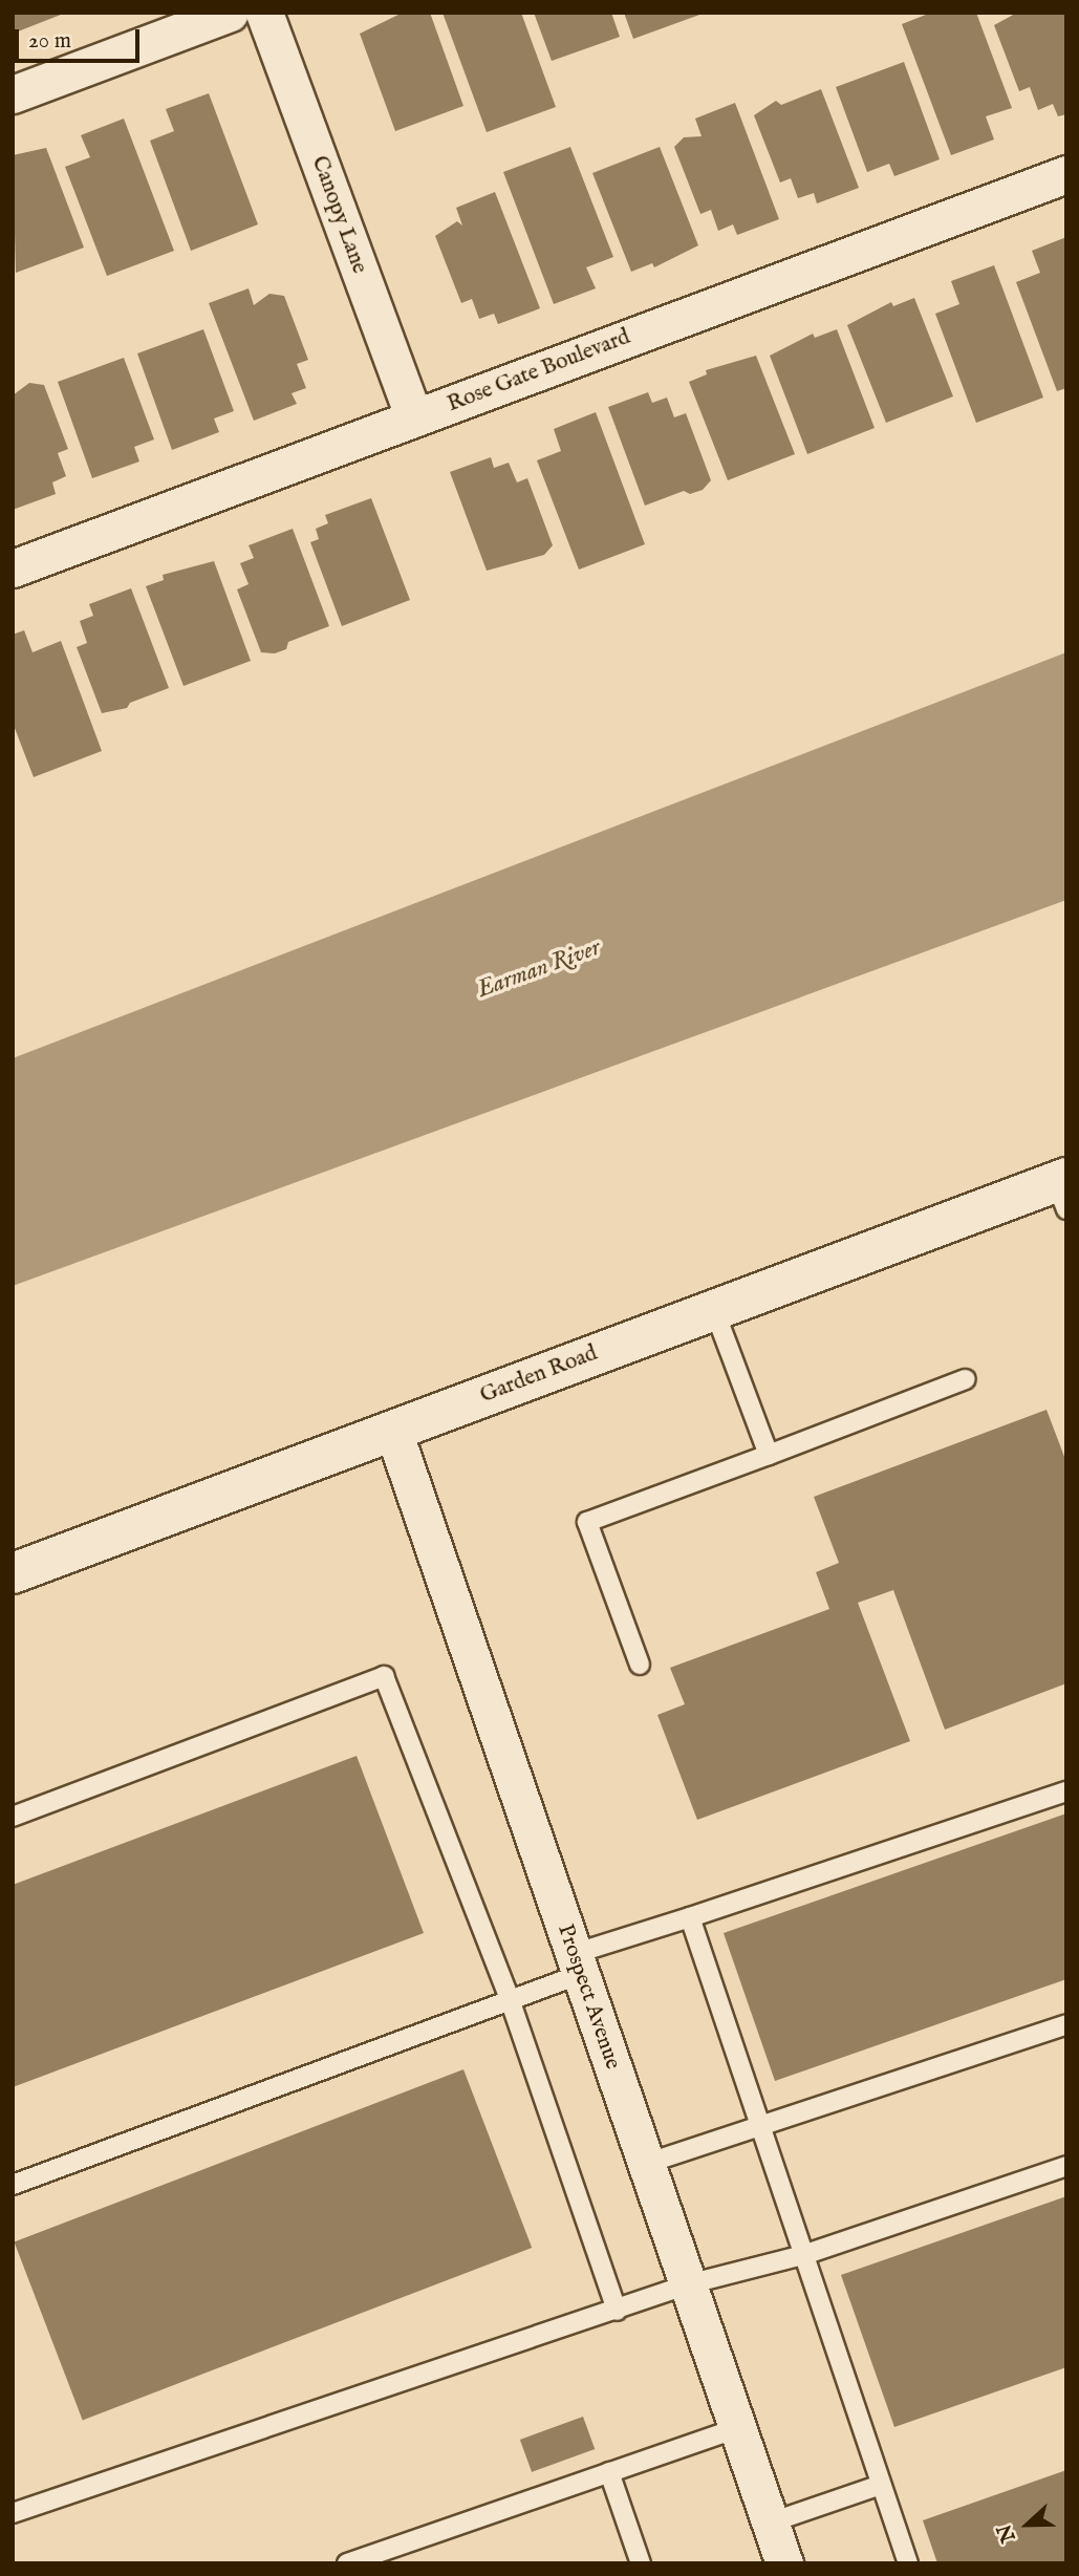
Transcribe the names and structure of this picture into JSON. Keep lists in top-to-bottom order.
{
  "streets": {
    "street": [
      "Canopy Lane",
      "Rose Gate Boulevard",
      "Garden Road",
      "Prospect Avenue"
    ]
  },
  "crossings": [
    ["Canopy Lane", "Rose Gate Boulevard"],
    ["Garden Road", "Prospect Avenue"]
  ],
  "water": ["Earman River"],
  "scale_bar": "20 m",
  "north": "left"
}
